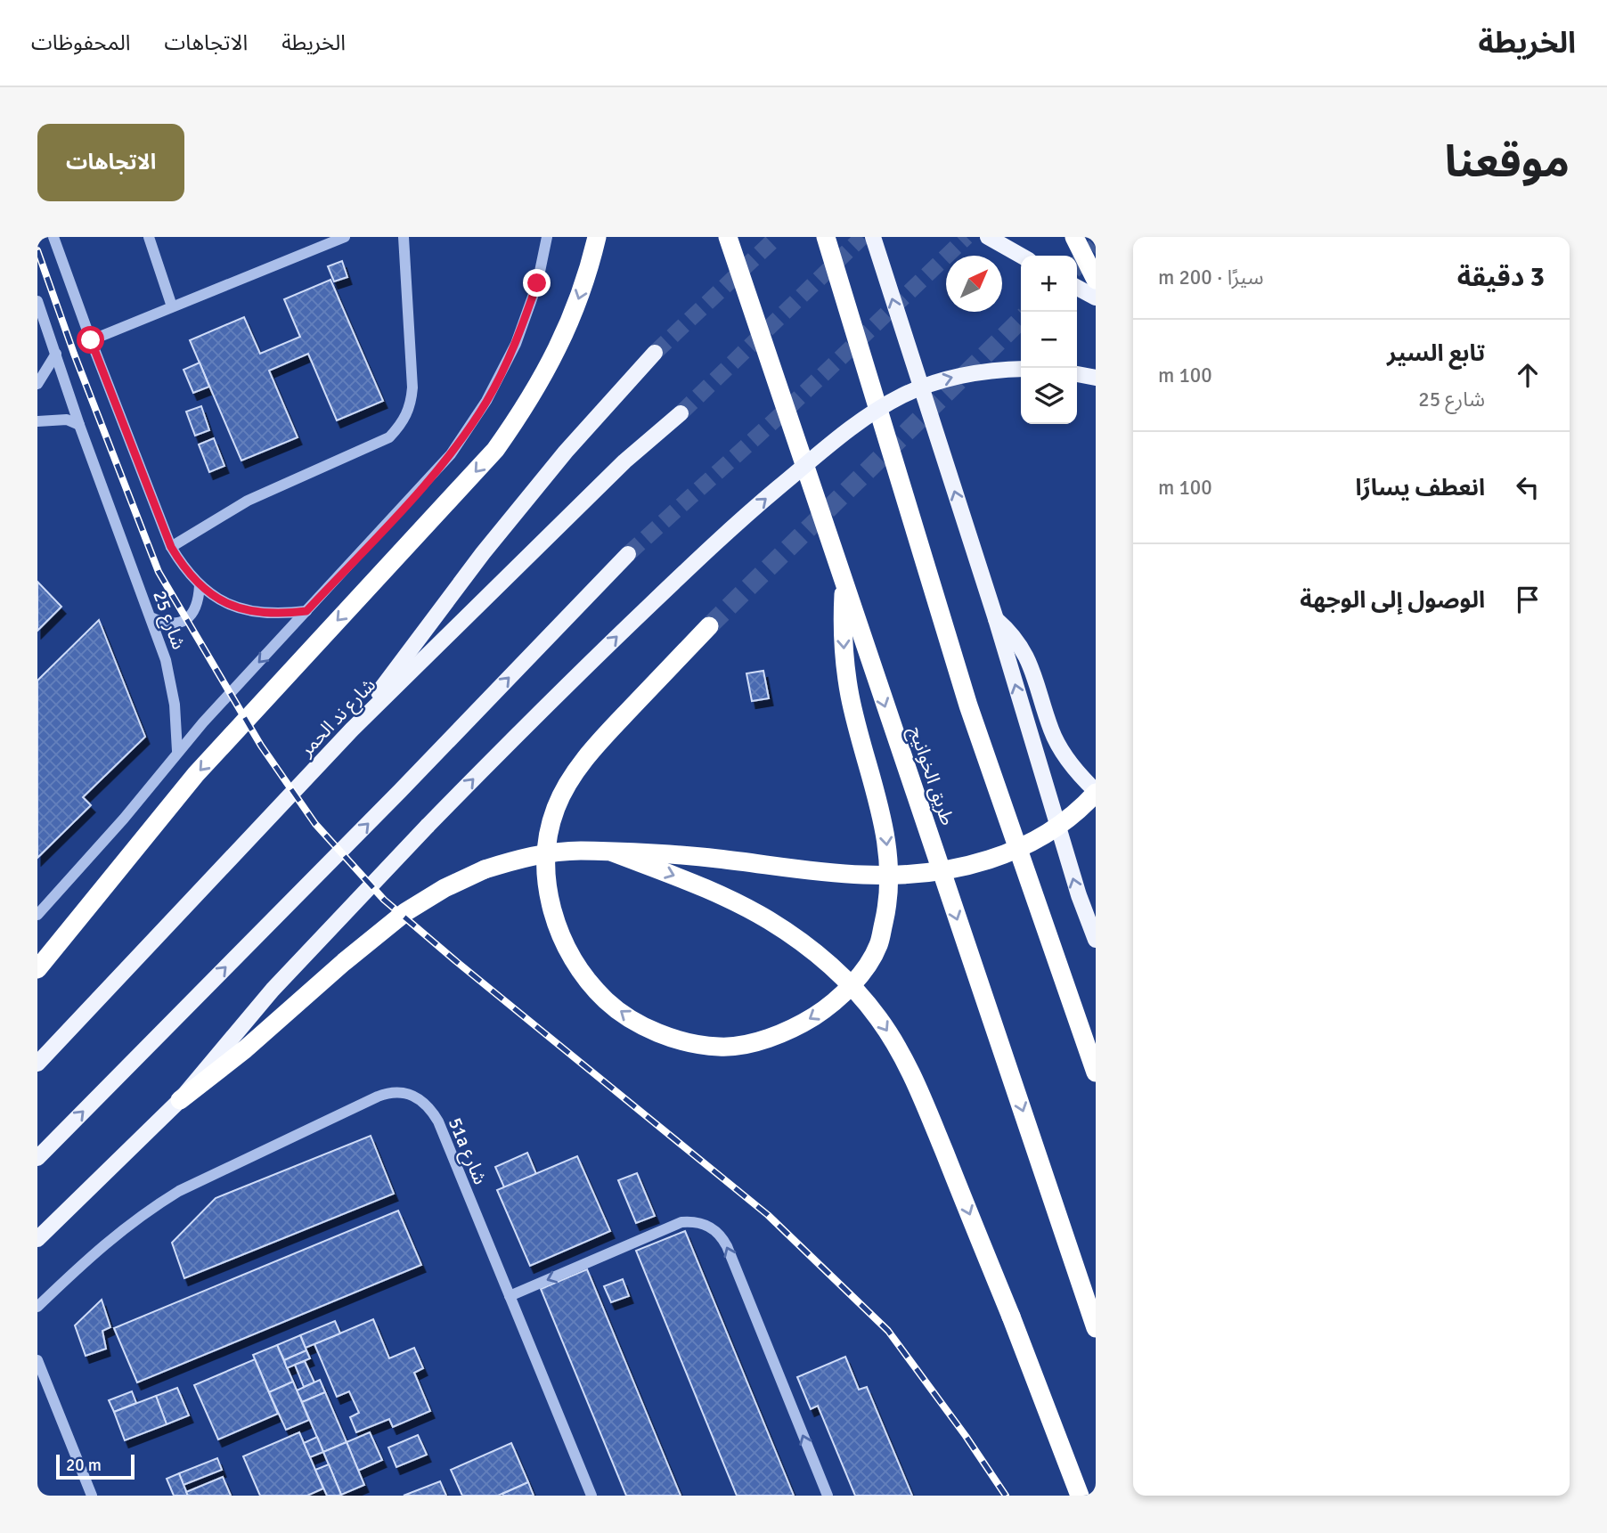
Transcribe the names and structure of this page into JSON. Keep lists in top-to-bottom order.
{
  "streets": {
    "highway": ["طريق الخوانيج"],
    "main road": ["شارع ند الحمر"],
    "street": ["شارع 25", "51a شارع"]
  },
  "scale_bar": "20 m",
  "north": "top right",
  "page": {
    "header": "الخريطة",
    "nav": ["الخريطة", "الاتجاهات", "المحفوظات"],
    "title": "موقعنا",
    "buttons": "الاتجاهات",
    "heading": ["3 دقيقة", "سيرًا · 200 m"],
    "map_buttons": ["+", "−"],
    "list": [
      ["تابع السير", "شارع 25", "100 m"],
      ["انعطف يسارًا", "100 m"],
      "الوصول إلى الوجهة"
    ],
    "scale": "20 m"
  }
}
